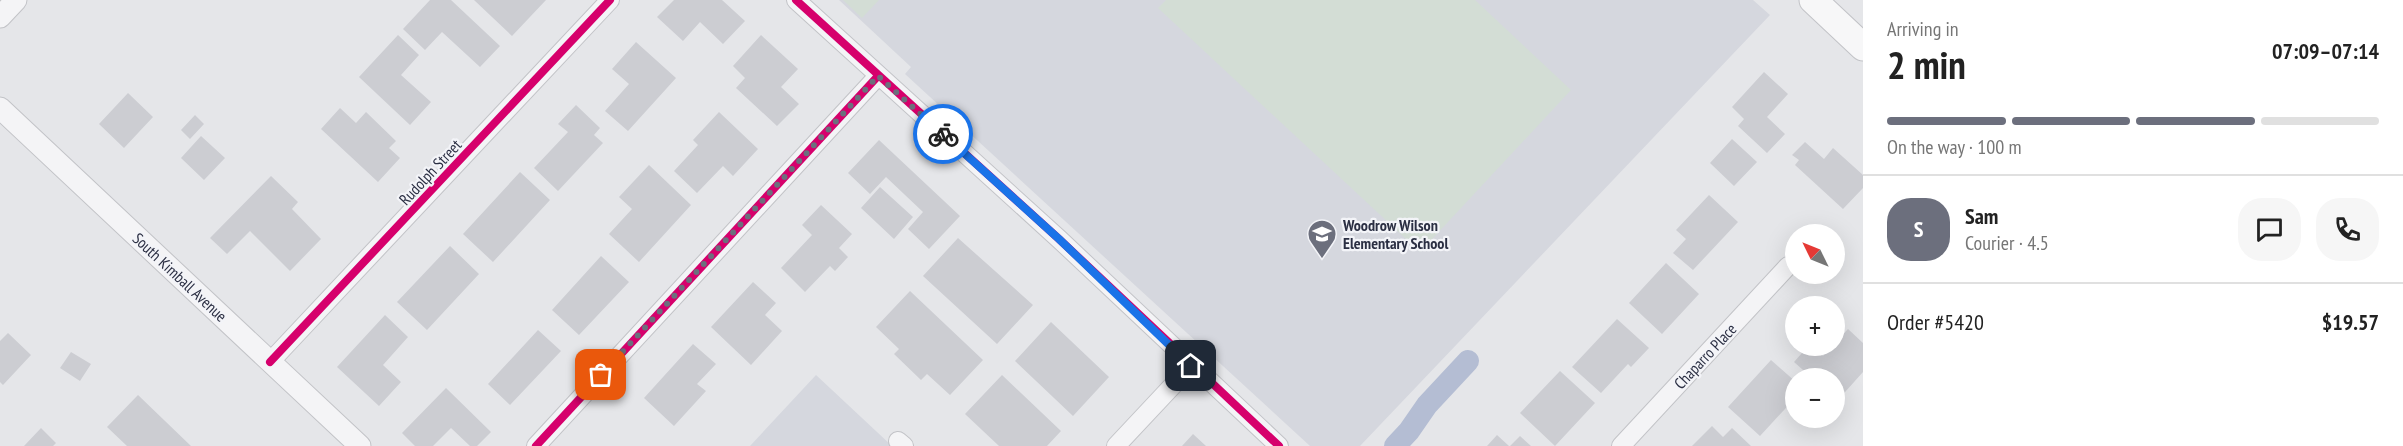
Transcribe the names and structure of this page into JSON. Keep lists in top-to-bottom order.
{
  "streets": {
    "street": ["Rudolph Street", "South Kimball Avenue", "Chaparro Place"]
  },
  "crossings": [
    ["Rudolph Street", "South Kimball Avenue"]
  ],
  "places": {
    "school or university": ["Woodrow Wilson Elementary School"]
  },
  "north": "top left",
  "page": {
    "heading": ["2 min", "Arriving in", "07:09–07:14"],
    "panel": [
      "Sam",
      "Courier · 4.5",
      "Order #5420",
      "$19.57"
    ],
    "bar": "On the way · 100 m",
    "round": "S",
    "map_buttons": ["+", "−"]
  }
}
